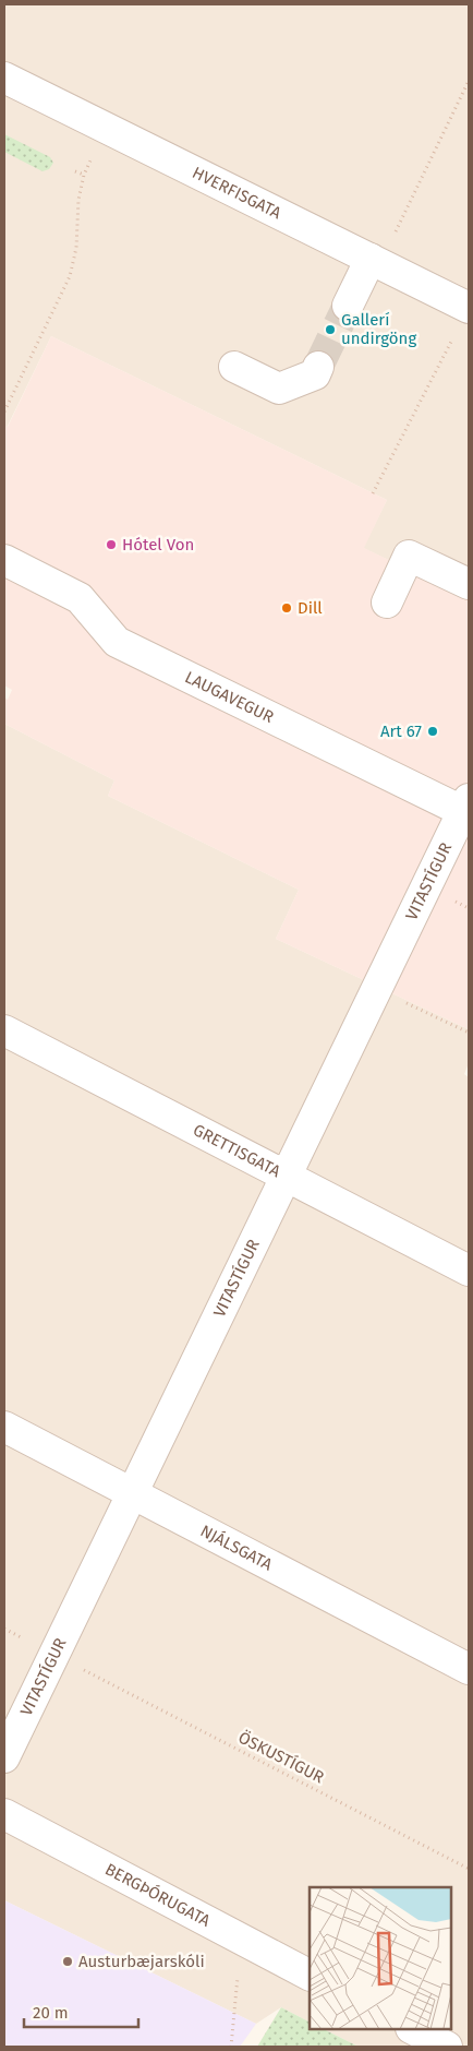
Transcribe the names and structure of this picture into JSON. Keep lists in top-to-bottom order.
{
  "streets": {
    "street": [
      "HVERFISGATA",
      "LAUGAVEGUR",
      "VITASTÍGUR",
      "GRETTISGATA",
      "NJÁLSGATA",
      "BERGÞÓRUGATA"
    ],
    "path": ["ÖSKUSTÍGUR"]
  },
  "crossings": [
    ["LAUGAVEGUR", "VITASTÍGUR"],
    ["VITASTÍGUR", "GRETTISGATA"],
    ["VITASTÍGUR", "NJÁLSGATA"]
  ],
  "places": [
    "Gallerí undirgöng",
    "Hótel Von",
    "Dill",
    "Art 67",
    "Austurbæjarskóli"
  ],
  "scale_bar": "20 m"
}
